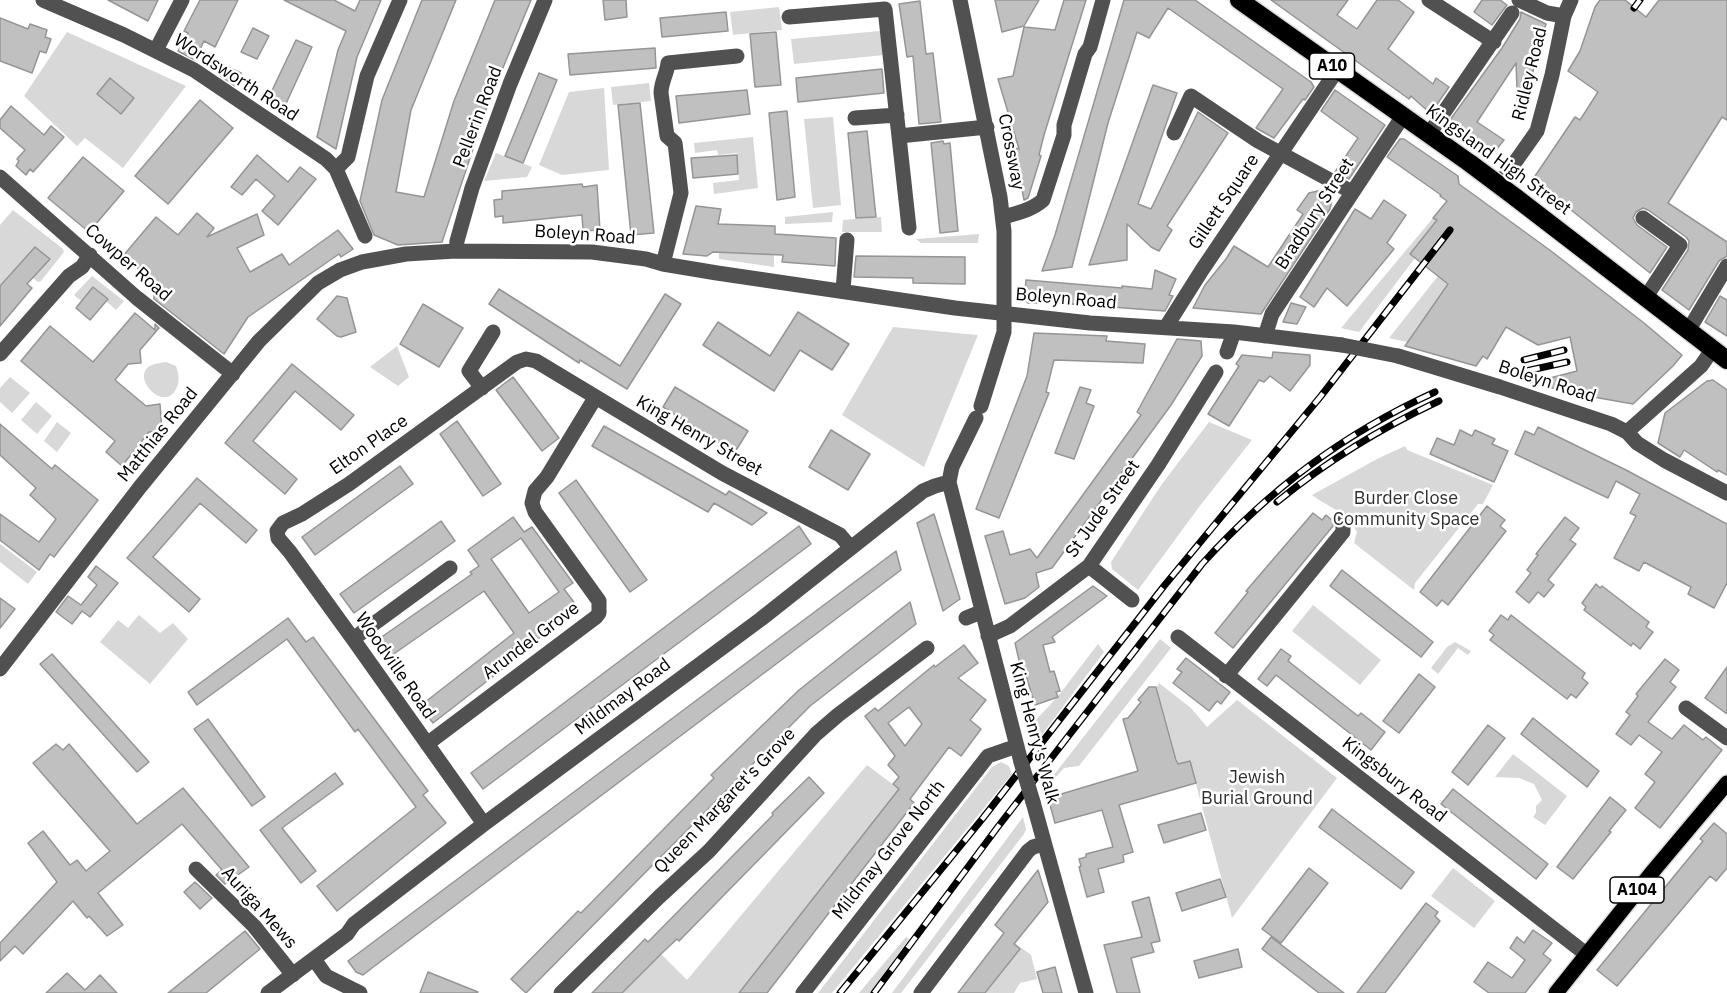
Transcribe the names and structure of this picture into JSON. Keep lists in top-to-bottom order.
{
  "streets": {
    "highway": ["A10", "Kingsland High Street"],
    "main road": ["A104"],
    "street": [
      "Ridley Road",
      "Wordsworth Road",
      "Pellerin Road",
      "Crossway",
      "Gillett Square",
      "Bradbury Street",
      "Boleyn Road",
      "Cowper Road",
      "Matthias Road",
      "King Henry Street",
      "Elton Place",
      "St Jude Street",
      "Arundel Grove",
      "Woodville Road",
      "Mildmay Road",
      "King Henry's Walk",
      "Kingsbury Road",
      "Queen Margaret's Grove",
      "Mildmay Grove North",
      "Auriga Mews"
    ]
  },
  "crossings": [
    ["Ridley Road", "Kingsland High Street"],
    ["Pellerin Road", "Boleyn Road"],
    ["Crossway", "Boleyn Road"],
    ["Kingsland High Street", "Bradbury Street"],
    ["Gillett Square", "Bradbury Street"],
    ["Gillett Square", "Boleyn Road"],
    ["Bradbury Street", "Boleyn Road"],
    ["Boleyn Road", "Matthias Road"],
    ["Cowper Road", "Matthias Road"],
    ["King Henry Street", "Elton Place"],
    ["King Henry Street", "Arundel Grove"],
    ["King Henry Street", "Mildmay Road"],
    ["Elton Place", "Woodville Road"],
    ["St Jude Street", "King Henry's Walk"],
    ["Arundel Grove", "Woodville Road"],
    ["Woodville Road", "Mildmay Road"],
    ["Mildmay Road", "King Henry's Walk"],
    ["Mildmay Road", "Auriga Mews"],
    ["King Henry's Walk", "Mildmay Grove North"],
    ["Kingsbury Road", "A104"]
  ],
  "parks": ["Burder Close Community Space", "Jewish Burial Ground"]
}
